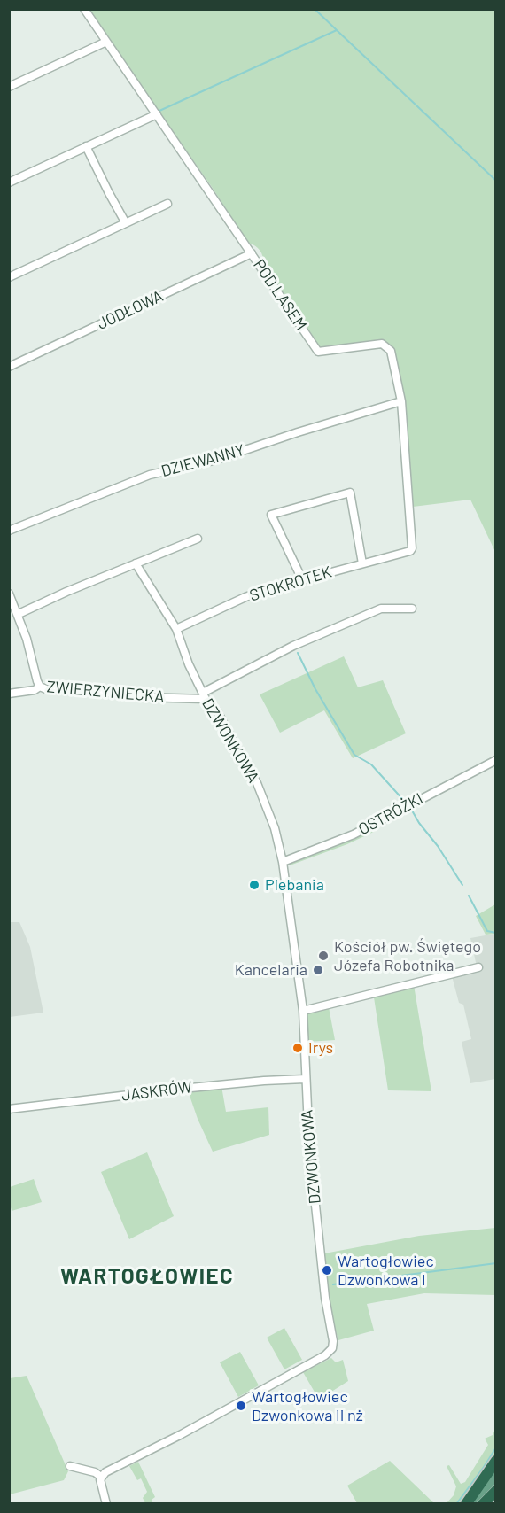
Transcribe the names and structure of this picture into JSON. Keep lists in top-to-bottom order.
{
  "streets": {
    "street": [
      "POD LASEM",
      "JODŁOWA",
      "DZIEWANNY",
      "STOKROTEK",
      "ZWIERZYNIECKA",
      "DZWONKOWA",
      "OSTRÓŻKI",
      "JASKRÓW"
    ]
  },
  "crossings": [
    ["POD LASEM", "JODŁOWA"],
    ["POD LASEM", "DZIEWANNY"],
    ["POD LASEM", "STOKROTEK"],
    ["STOKROTEK", "DZWONKOWA"],
    ["ZWIERZYNIECKA", "DZWONKOWA"],
    ["DZWONKOWA", "OSTRÓŻKI"],
    ["DZWONKOWA", "JASKRÓW"]
  ],
  "districts": ["WARTOGŁOWIEC"],
  "places": [
    "Plebania",
    "Kościół pw. Świętego Józefa Robotnika",
    "Kancelaria",
    "Irys",
    "Wartogłowiec Dzwonkowa I",
    "Wartogłowiec Dzwonkowa II nż"
  ]
}
